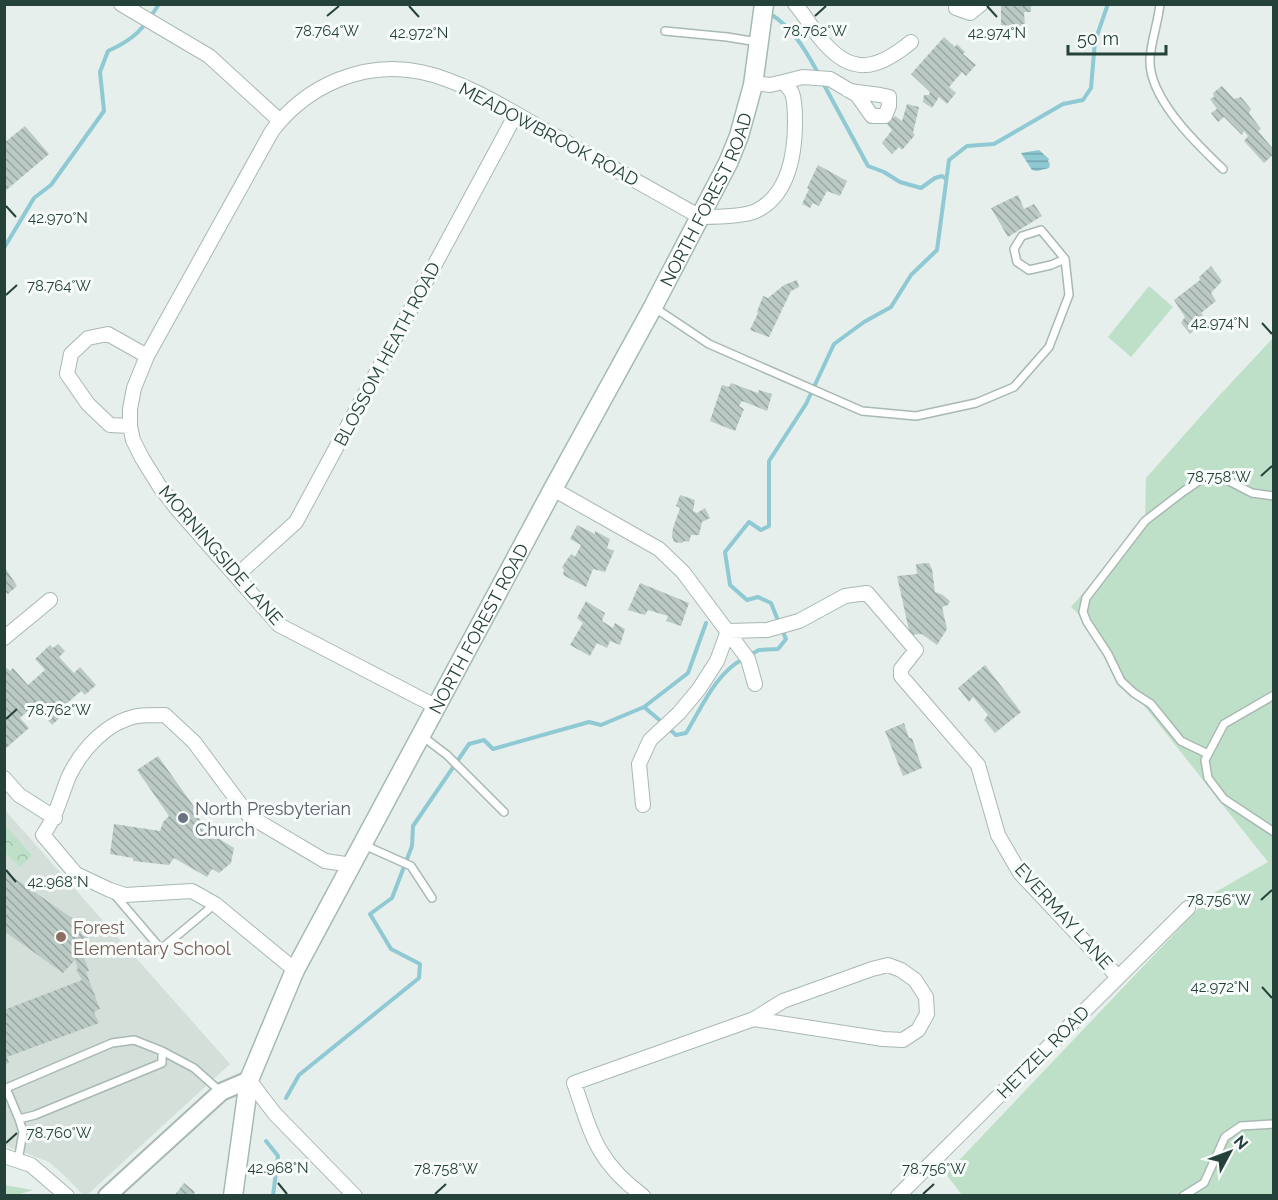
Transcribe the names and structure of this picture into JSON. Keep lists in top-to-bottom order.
{
  "streets": {
    "main road": ["NORTH FOREST ROAD"],
    "street": [
      "MEADOWBROOK ROAD",
      "BLOSSOM HEATH ROAD",
      "MORNINGSIDE LANE",
      "EVERMAY LANE",
      "HETZEL ROAD"
    ]
  },
  "crossings": [
    ["MEADOWBROOK ROAD", "NORTH FOREST ROAD"],
    ["MEADOWBROOK ROAD", "BLOSSOM HEATH ROAD"],
    ["MEADOWBROOK ROAD", "MORNINGSIDE LANE"],
    ["NORTH FOREST ROAD", "MORNINGSIDE LANE"],
    ["BLOSSOM HEATH ROAD", "MORNINGSIDE LANE"],
    ["EVERMAY LANE", "HETZEL ROAD"]
  ],
  "places": ["North Presbyterian Church", "Forest Elementary School"],
  "scale_bar": "50 m",
  "north": "top right",
  "coordinates": [
    "78.764°W",
    "78.762°W",
    "42.974°N",
    "42.972°N",
    "42.970°N",
    "78.758°W",
    "42.968°N",
    "78.756°W",
    "78.760°W"
  ]
}
